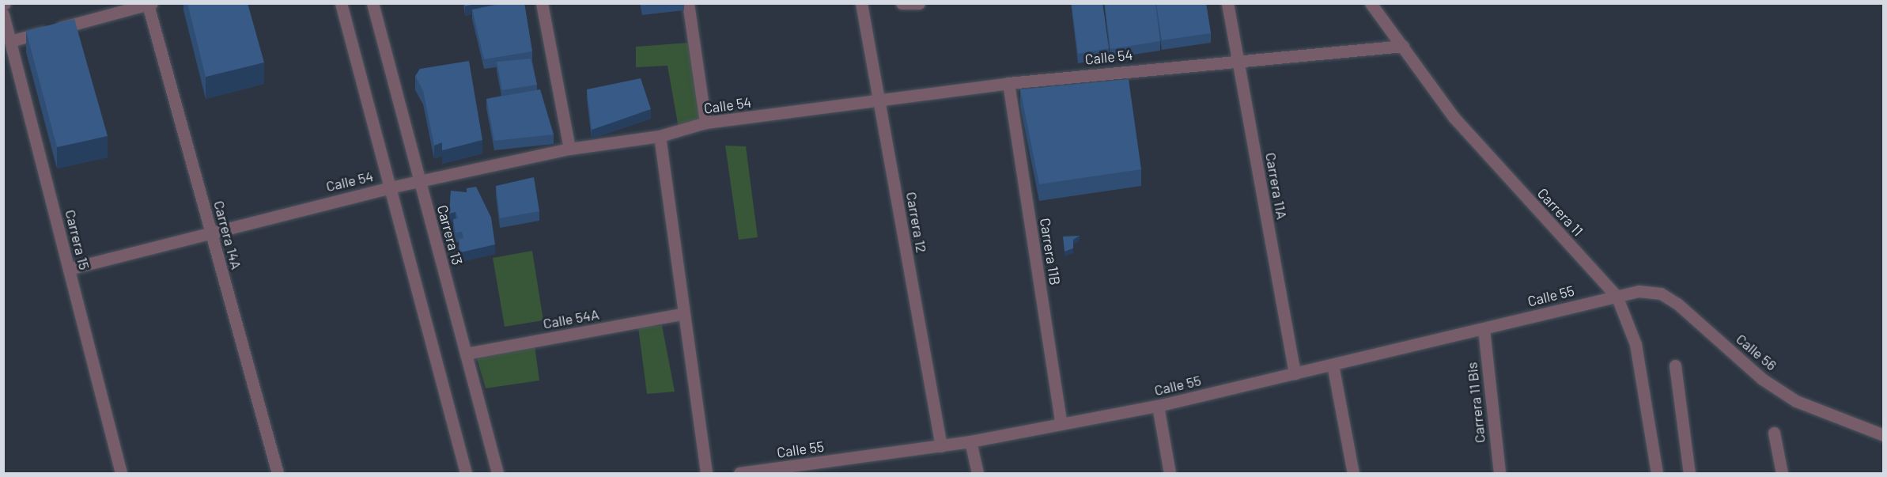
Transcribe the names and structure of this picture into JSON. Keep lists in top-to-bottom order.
{
  "streets": {
    "street": [
      "Calle 54",
      "Carrera 11A",
      "Carrera 11",
      "Carrera 12",
      "Carrera 14A",
      "Carrera 13",
      "Carrera 15",
      "Carrera 11B",
      "Calle 55",
      "Calle 54A",
      "Calle 56",
      "Carrera 11 Bis"
    ]
  },
  "crossings": [
    ["Calle 54", "Carrera 11A"],
    ["Calle 54", "Carrera 11"],
    ["Calle 54", "Carrera 12"],
    ["Calle 54", "Carrera 14A"],
    ["Calle 54", "Carrera 13"],
    ["Calle 54", "Carrera 15"],
    ["Calle 54", "Carrera 11B"],
    ["Carrera 11A", "Calle 55"],
    ["Carrera 11", "Calle 55"],
    ["Carrera 11", "Calle 56"],
    ["Carrera 12", "Calle 55"],
    ["Carrera 13", "Calle 54A"],
    ["Carrera 11B", "Calle 55"],
    ["Calle 55", "Calle 56"],
    ["Calle 55", "Carrera 11 Bis"]
  ]
}
